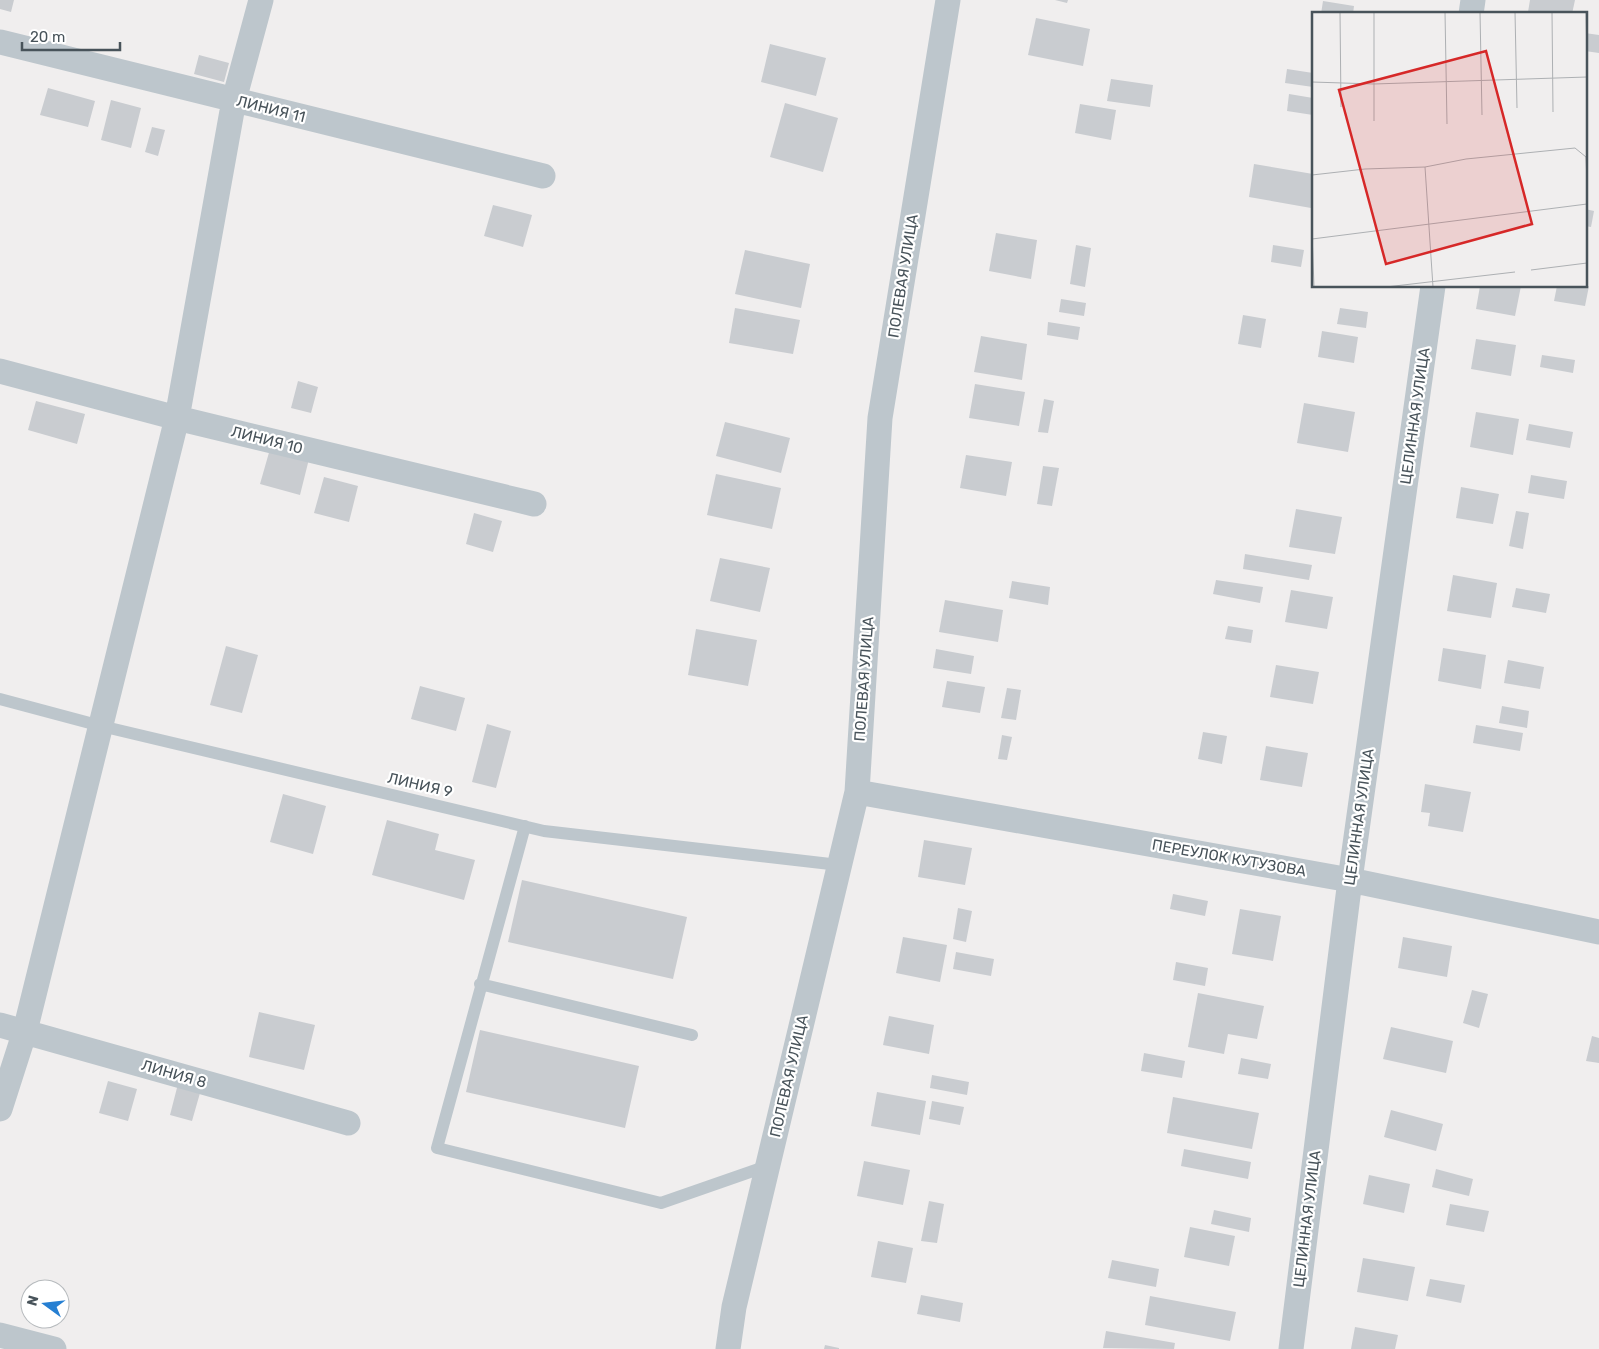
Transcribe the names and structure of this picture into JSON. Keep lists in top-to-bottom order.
{
  "streets": {
    "street": [
      "ЛИНИЯ 11",
      "ПОЛЕВАЯ УЛИЦА",
      "ЦЕЛИННАЯ УЛИЦА",
      "ЛИНИЯ 10",
      "ПЕРЕУЛОК КУТУЗОВА",
      "ЛИНИЯ 8"
    ],
    "lane": ["ЛИНИЯ 9"]
  },
  "crossings": [
    ["ПОЛЕВАЯ УЛИЦА", "ЛИНИЯ 9"],
    ["ПОЛЕВАЯ УЛИЦА", "ПЕРЕУЛОК КУТУЗОВА"],
    ["ЦЕЛИННАЯ УЛИЦА", "ПЕРЕУЛОК КУТУЗОВА"]
  ],
  "scale_bar": "20 m",
  "north": "left"
}
